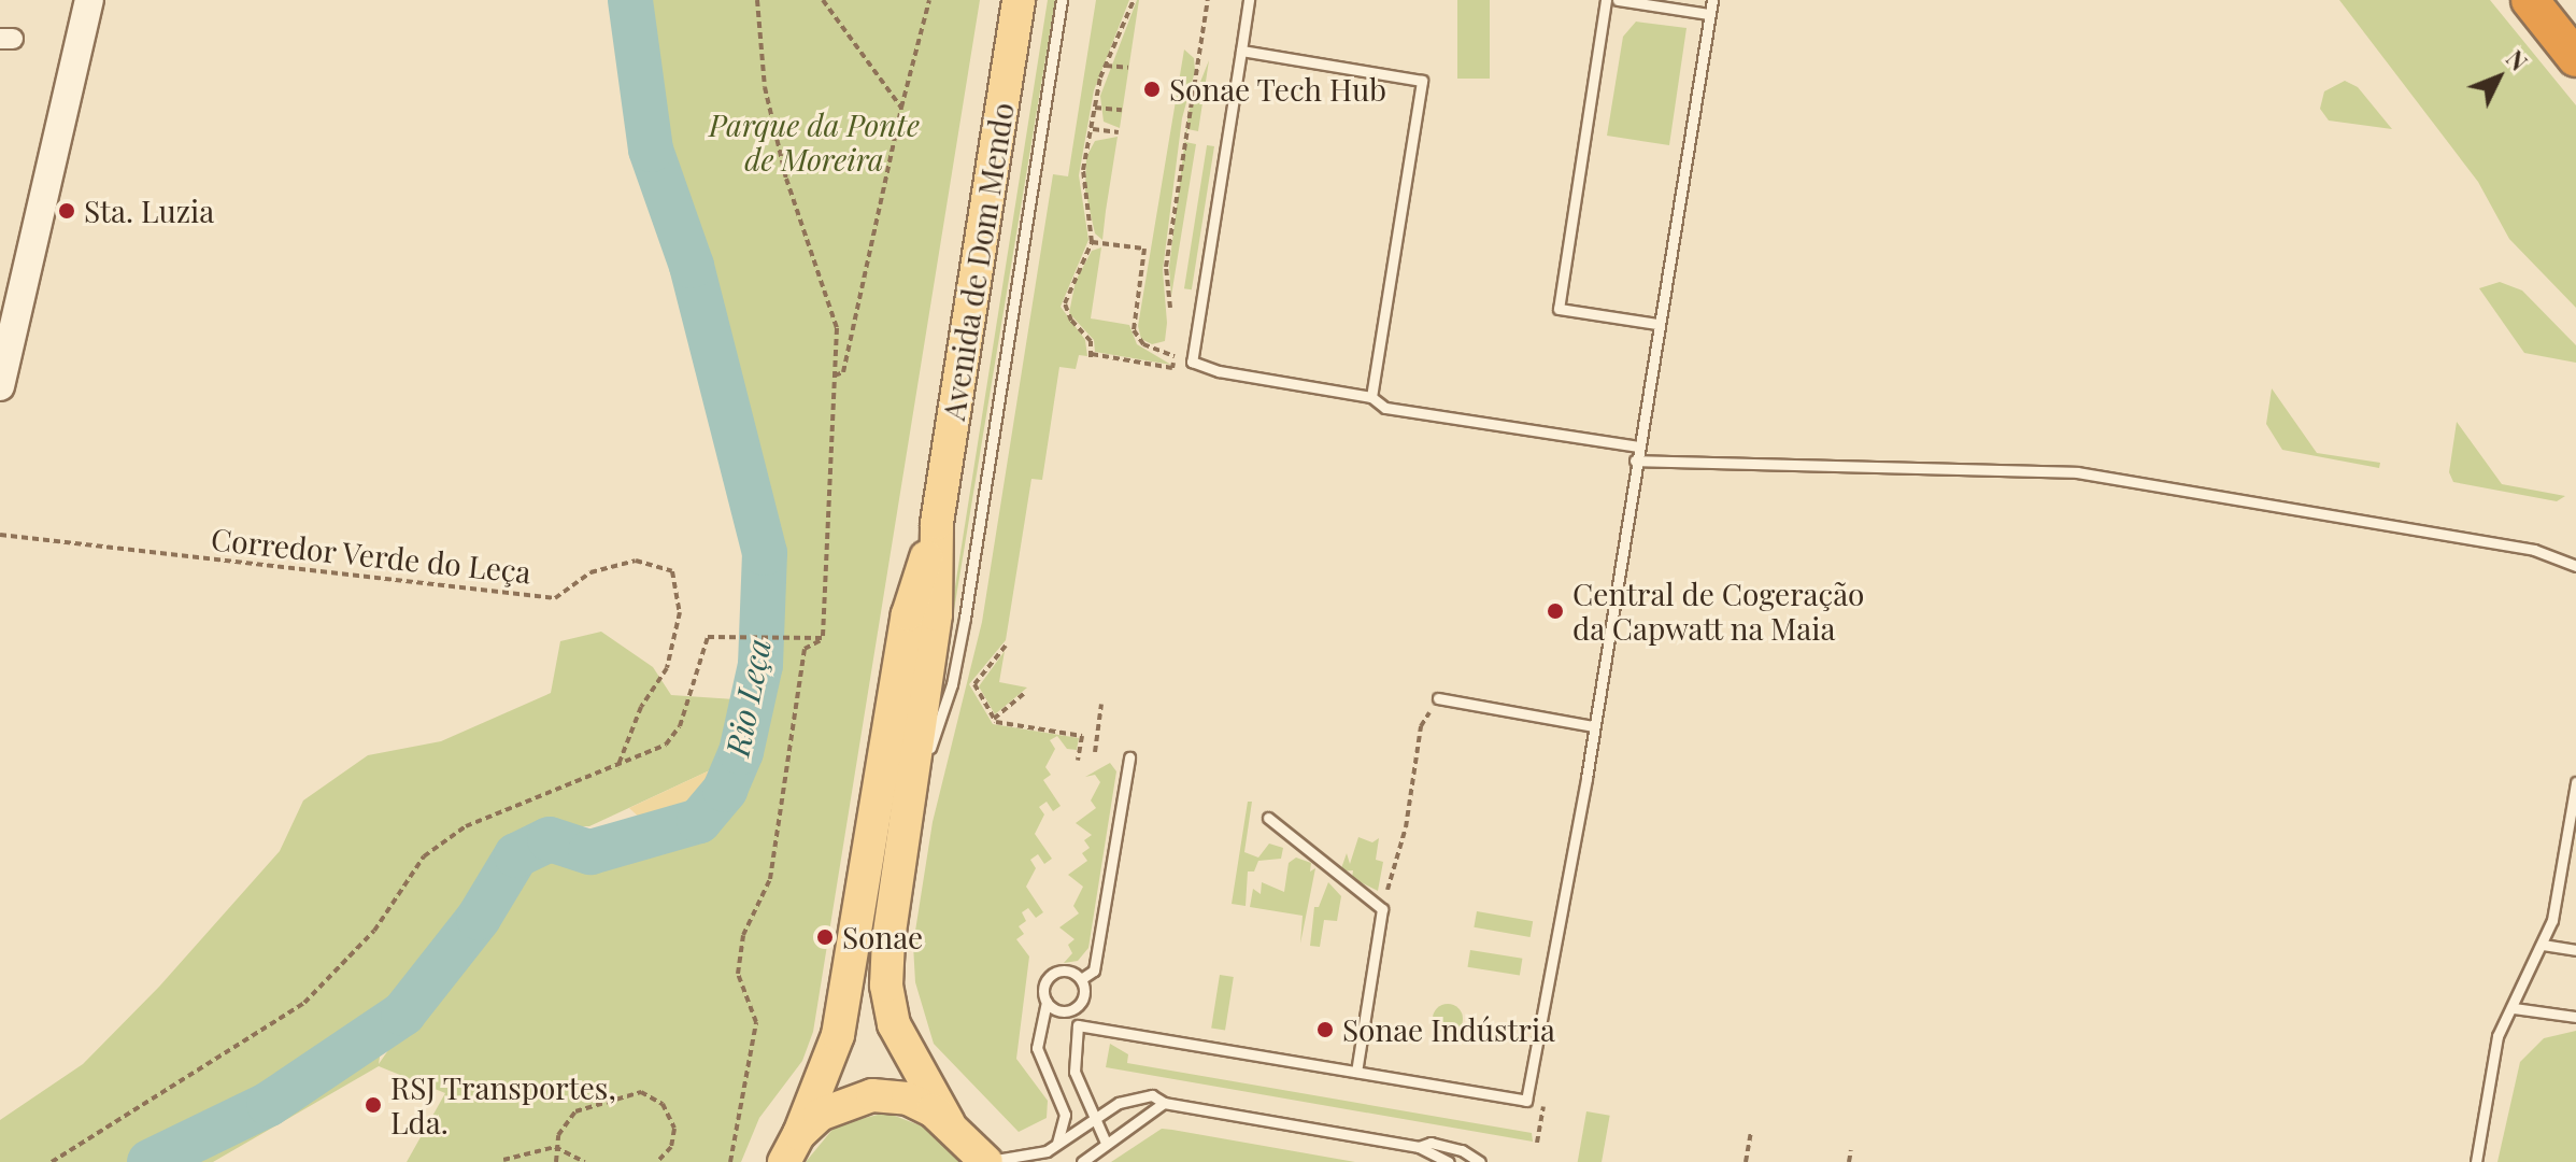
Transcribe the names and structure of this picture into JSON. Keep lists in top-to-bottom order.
{
  "streets": {
    "main road": ["Avenida de Dom Mendo"],
    "path": ["Corredor Verde do Leça"]
  },
  "water": ["Rio Leça"],
  "parks": ["Parque da Ponte de Moreira"],
  "places": [
    "Sonae Tech Hub",
    "Sta. Luzia",
    "Central de Cogeração da Capwatt na Maia",
    "Sonae",
    "Sonae Indústria",
    "RSJ Transportes, Lda."
  ],
  "north": "top right"
}
